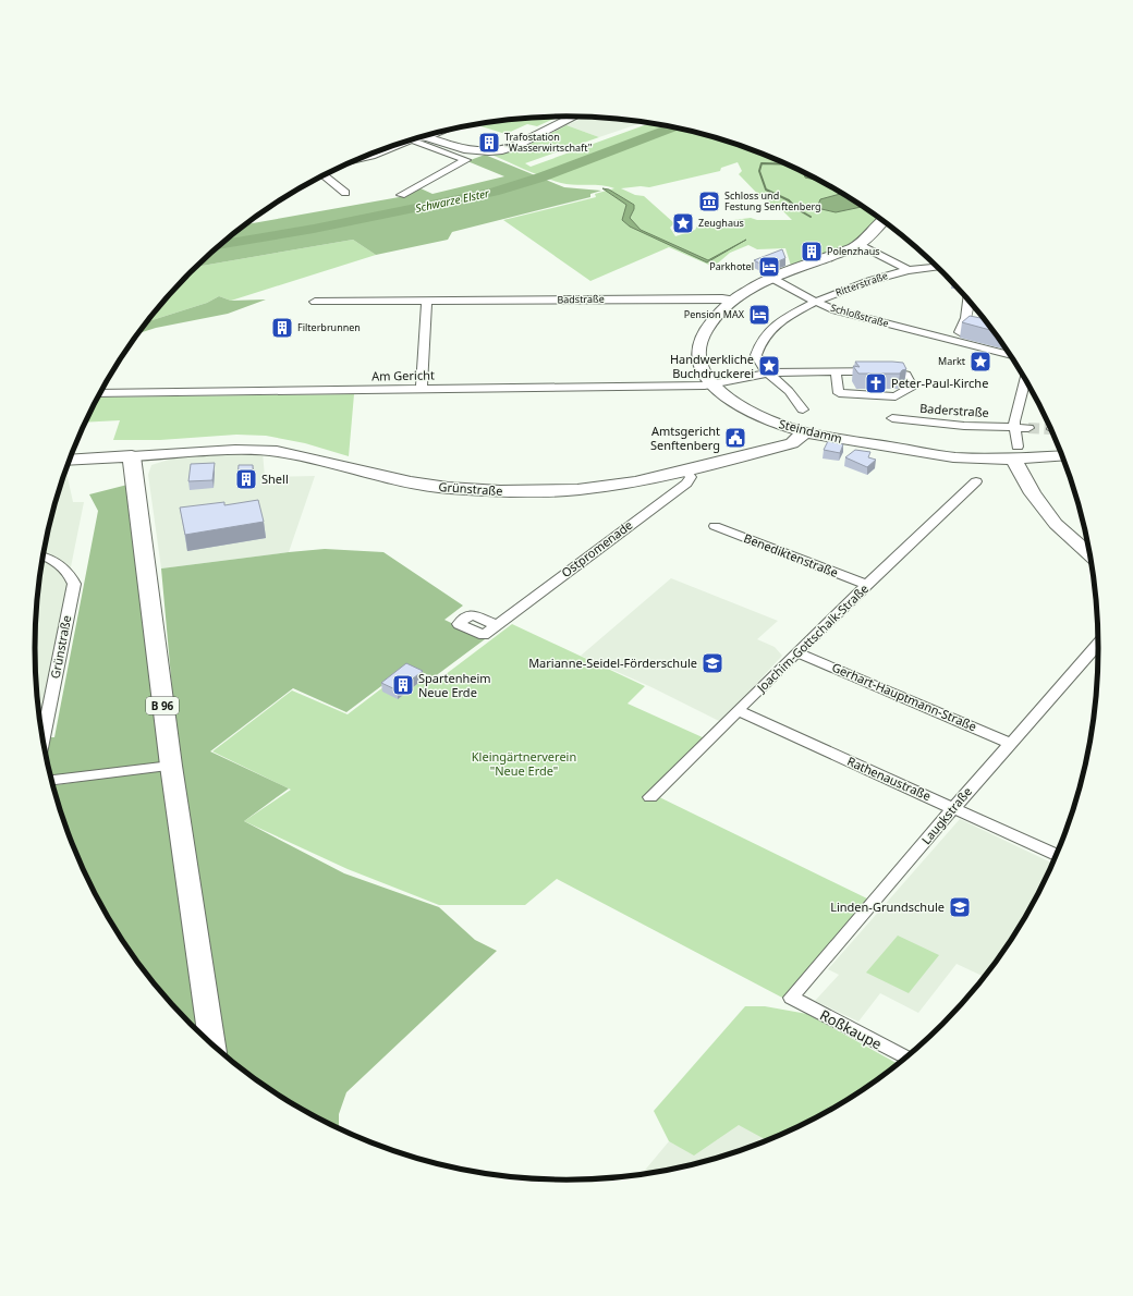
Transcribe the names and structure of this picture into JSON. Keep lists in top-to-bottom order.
{
  "streets": {
    "main road": ["Steindamm", "Grünstraße", "B 96"],
    "street": [
      "Ritterstraße",
      "Badstraße",
      "Schloßstraße",
      "Am Gericht",
      "Baderstraße",
      "Ostpromenade",
      "Benediktenstraße",
      "Joachim-Gottschalk-Straße",
      "Gerhart-Hauptmann-Straße",
      "Rathenaustraße",
      "Laugkstraße",
      "Roßkaupe"
    ]
  },
  "crossings": [
    ["Ritterstraße", "Schloßstraße"],
    ["Ritterstraße", "Am Gericht"],
    ["Ritterstraße", "Steindamm"],
    ["Badstraße", "Steindamm"],
    ["Schloßstraße", "Steindamm"],
    ["Am Gericht", "Steindamm"],
    ["Steindamm", "Grünstraße"],
    ["Grünstraße", "Ostpromenade"],
    ["Grünstraße", "B 96"],
    ["Benediktenstraße", "Joachim-Gottschalk-Straße"],
    ["Joachim-Gottschalk-Straße", "Gerhart-Hauptmann-Straße"],
    ["Joachim-Gottschalk-Straße", "Rathenaustraße"],
    ["Gerhart-Hauptmann-Straße", "Laugkstraße"],
    ["Rathenaustraße", "Laugkstraße"],
    ["Laugkstraße", "Roßkaupe"]
  ],
  "water": ["Schwarze Elster"],
  "parks": ["Kleingärtnerverein \"Neue Erde\""],
  "places": {
    "building": [
      "Trafostation \"Wasserwirtschaft\"",
      "Polenzhaus",
      "Filterbrunnen",
      "Shell",
      "Spartenheim Neue Erde"
    ],
    "museum": ["Schloss und Festung Senftenberg"],
    "place": ["Zeughaus", "Markt", "Handwerkliche Buchdruckerei"],
    "hotel": ["Parkhotel", "Pension MAX"],
    "church": ["Peter-Paul-Kirche"],
    "public building": ["Amtsgericht Senftenberg"],
    "school or university": ["Marianne-Seidel-Förderschule", "Linden-Grundschule"]
  }
}
